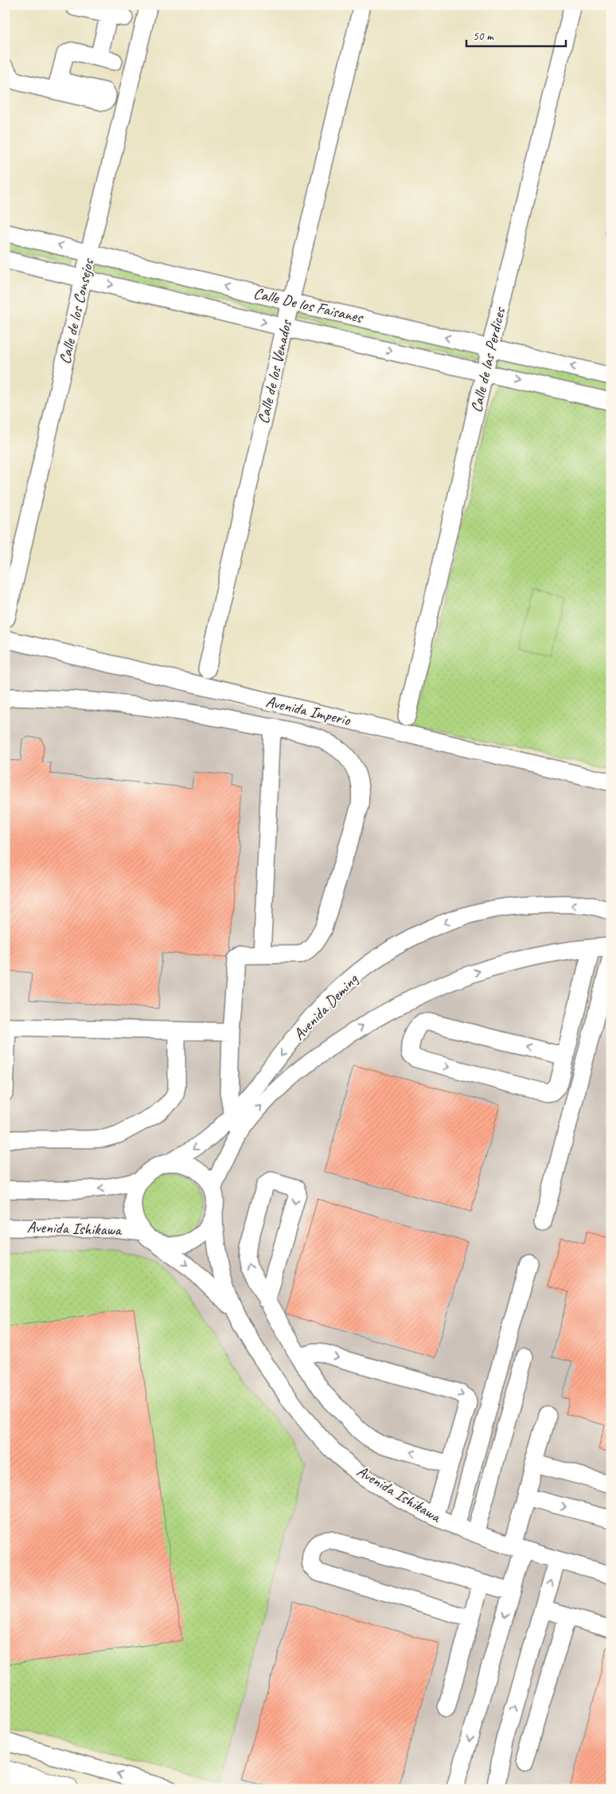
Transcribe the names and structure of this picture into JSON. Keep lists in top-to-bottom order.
{
  "streets": {
    "street": [
      "Calle De los Faisanes",
      "Calle de los Consejos",
      "Calle de las Perdices",
      "Calle de los Venados",
      "Avenida Imperio",
      "Avenida Deming",
      "Avenida Ishikawa"
    ]
  },
  "crossings": [
    ["Calle De los Faisanes", "Calle de los Consejos"],
    ["Calle De los Faisanes", "Calle de las Perdices"],
    ["Calle De los Faisanes", "Calle de los Venados"],
    ["Avenida Deming", "Avenida Ishikawa"]
  ],
  "scale_bar": "50 m"
}
